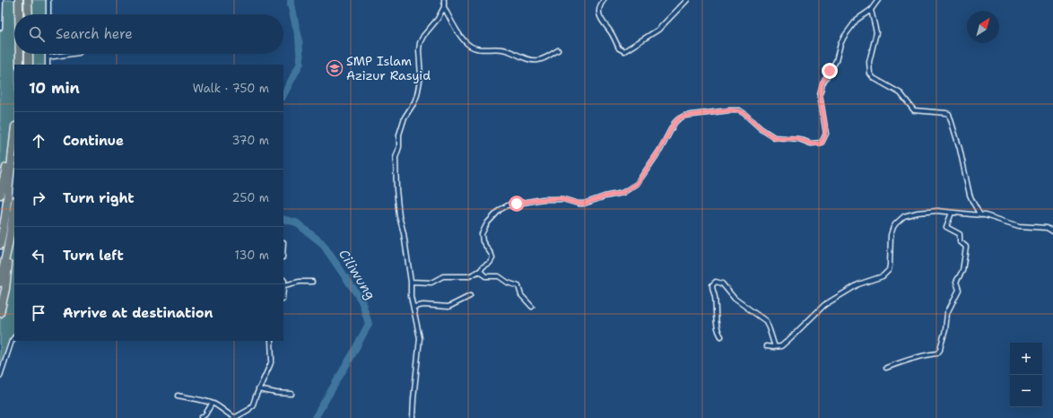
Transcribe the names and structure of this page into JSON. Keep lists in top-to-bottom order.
{
  "water": ["Ciliwung"],
  "places": {
    "school or university": ["SMP Islam Azizur Rasyid"]
  },
  "north": "top right",
  "page": {
    "search": "Search here",
    "heading": ["10 min", "Walk · 750 m"],
    "list": [
      ["Continue", "370 m"],
      ["Turn right", "250 m"],
      ["Turn left", "130 m"],
      "Arrive at destination"
    ],
    "map_buttons": ["+", "−"]
  }
}
